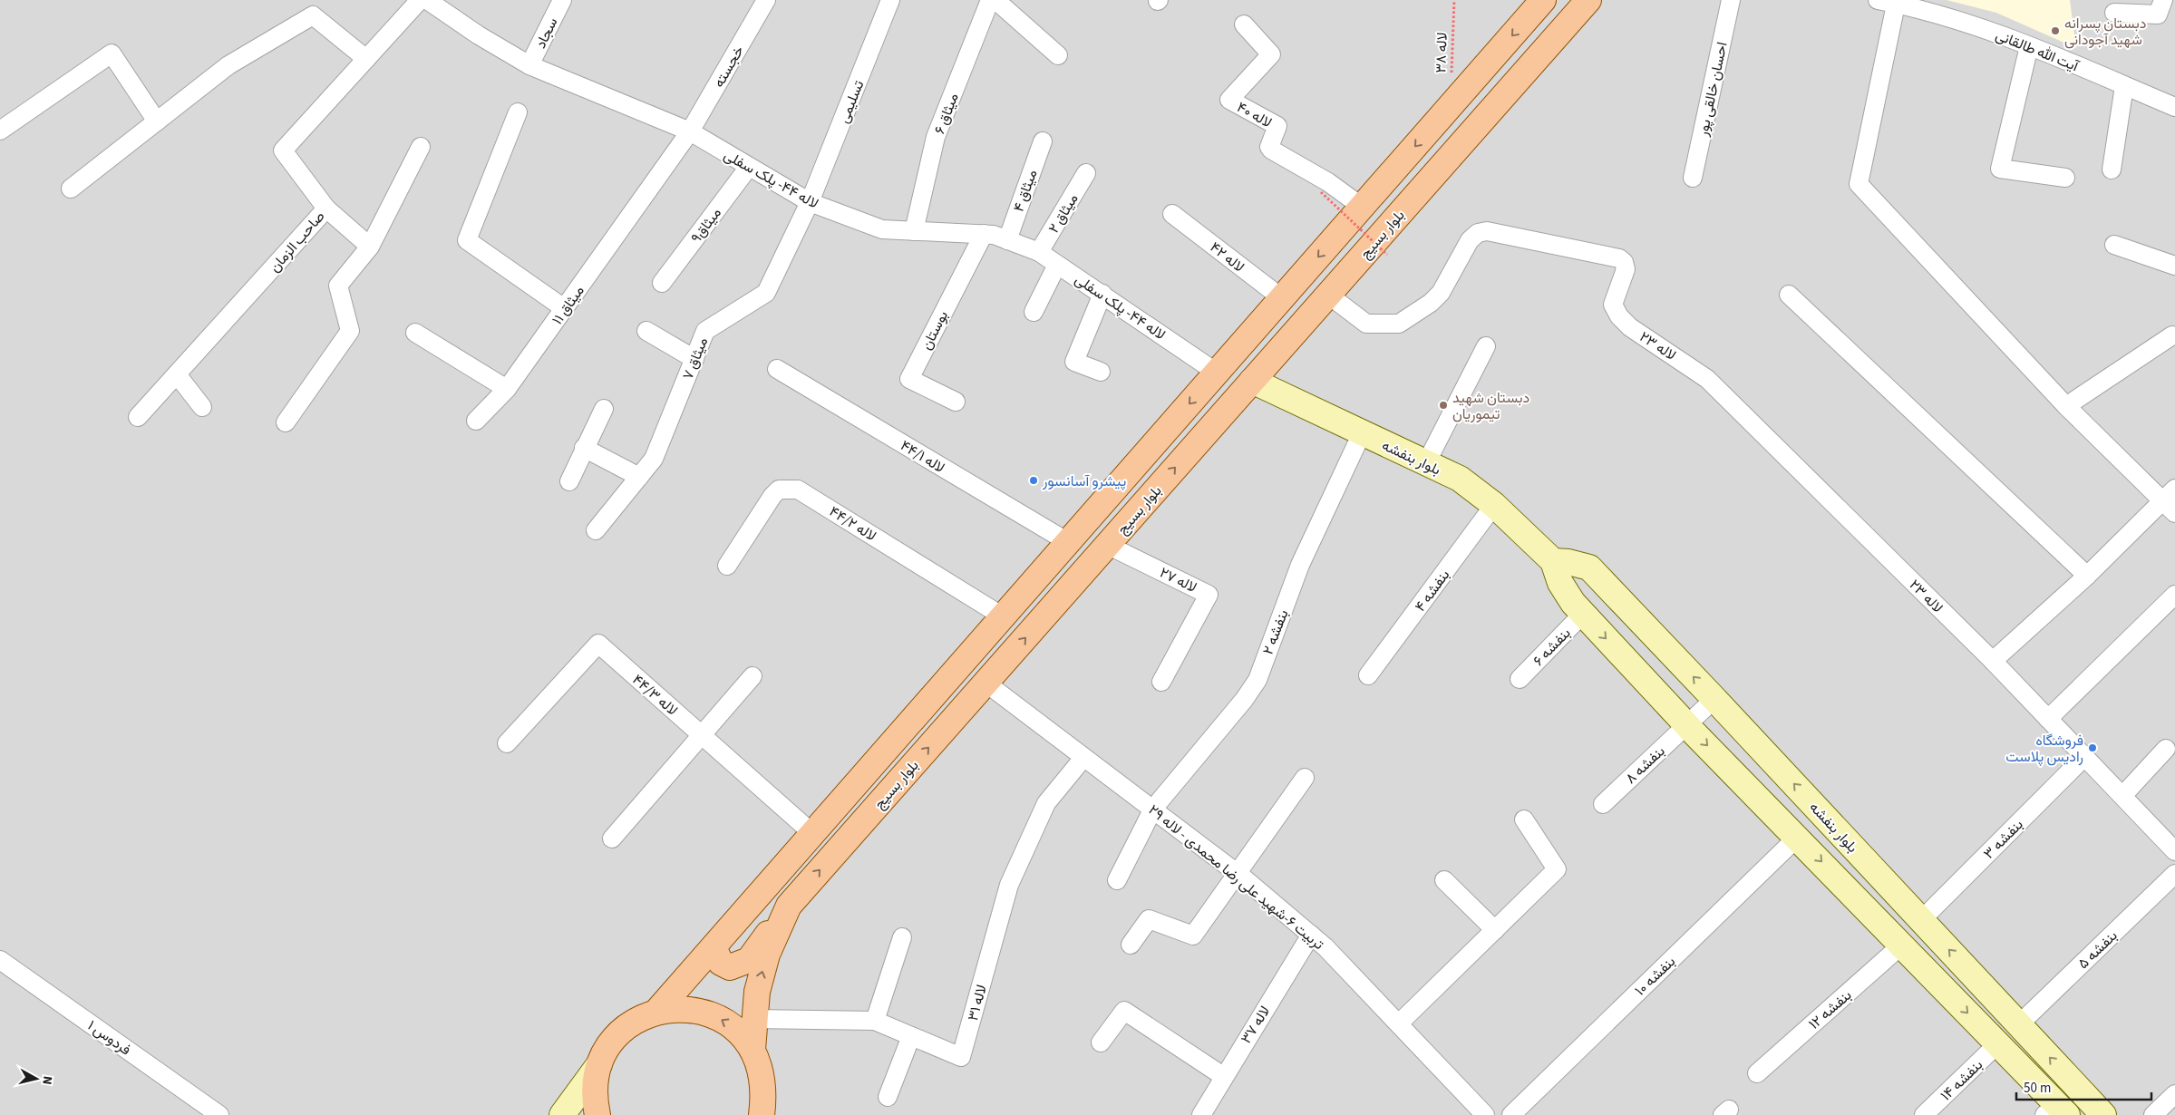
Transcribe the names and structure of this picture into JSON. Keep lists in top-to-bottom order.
{
  "streets": {
    "main road": ["بلوار بسیج", "بلوار بنفشه"],
    "street": [
      "سجاد",
      "آیت الله طالقانی",
      "خجسته",
      "احسان خالقی پور",
      "تسلیمی",
      "میثاق ۶",
      "لاله ۴۰",
      "لاله ۴۴- پلک سفلی",
      "میثاق ۴",
      "میثاق ۲",
      "میثاق۹",
      "صاحب الزمان",
      "لاله ۴۲",
      "میثاق ۱۱",
      "بوستان",
      "لاله ۲۳",
      "میثاق ۷",
      "لاله ۴۴/۱",
      "لاله ۴۴/۲",
      "لاله ۲۷",
      "بنفشه ۴",
      "بنفشه ۲",
      "بنفشه ۶",
      "لاله ۴۴/۳",
      "بنفشه ۸",
      "بنفشه ۳",
      "تربیت ۶-شهید علی رضا محمدی - لاله ۲۹",
      "بنفشه ۵",
      "بنفشه ۱۰",
      "لاله ۳۱",
      "بنفشه ۱۲",
      "لاله ۳۷",
      "فردوس ۱",
      "بنفشه ۱۴"
    ],
    "path": ["لاله ۳۸"]
  },
  "crossings": [
    ["سجاد", "لاله ۴۴- پلک سفلی"],
    ["لاله ۳۸", "بلوار بسیج"],
    ["خجسته", "لاله ۴۴- پلک سفلی"],
    ["خجسته", "میثاق ۱۱"],
    ["تسلیمی", "لاله ۴۴- پلک سفلی"],
    ["تسلیمی", "میثاق ۷"],
    ["میثاق ۶", "لاله ۴۴- پلک سفلی"],
    ["لاله ۴۰", "بلوار بسیج"],
    ["لاله ۴۴- پلک سفلی", "میثاق ۴"],
    ["لاله ۴۴- پلک سفلی", "میثاق ۲"],
    ["لاله ۴۴- پلک سفلی", "میثاق۹"],
    ["لاله ۴۴- پلک سفلی", "بلوار بسیج"],
    ["لاله ۴۴- پلک سفلی", "میثاق ۱۱"],
    ["لاله ۴۴- پلک سفلی", "بوستان"],
    ["لاله ۴۴- پلک سفلی", "میثاق ۷"],
    ["بلوار بسیج", "لاله ۴۲"],
    ["بلوار بسیج", "لاله ۲۳"],
    ["بلوار بسیج", "لاله ۴۴/۱"],
    ["بلوار بسیج", "بلوار بنفشه"],
    ["بلوار بسیج", "لاله ۴۴/۲"],
    ["بلوار بسیج", "لاله ۲۷"],
    ["بلوار بسیج", "لاله ۴۴/۳"],
    ["بلوار بسیج", "تربیت ۶-شهید علی رضا محمدی - لاله ۲۹"],
    ["بلوار بسیج", "لاله ۳۱"],
    ["بلوار بنفشه", "بنفشه ۴"],
    ["بلوار بنفشه", "بنفشه ۲"],
    ["بلوار بنفشه", "بنفشه ۶"],
    ["بلوار بنفشه", "بنفشه ۸"],
    ["بلوار بنفشه", "بنفشه ۳"],
    ["بلوار بنفشه", "بنفشه ۵"],
    ["بلوار بنفشه", "بنفشه ۱۰"],
    ["بلوار بنفشه", "بنفشه ۱۲"],
    ["بلوار بنفشه", "بنفشه ۱۴"],
    ["بنفشه ۲", "تربیت ۶-شهید علی رضا محمدی - لاله ۲۹"],
    ["تربیت ۶-شهید علی رضا محمدی - لاله ۲۹", "لاله ۳۱"],
    ["تربیت ۶-شهید علی رضا محمدی - لاله ۲۹", "لاله ۳۷"]
  ],
  "places": [
    "دبستان پسرانه شهید آجودانی",
    "دبستان شهید تیموریان",
    "پیشرو آسانسور",
    "فروشگاه رادیس پلاست"
  ],
  "scale_bar": "50 m",
  "north": "right"
}
